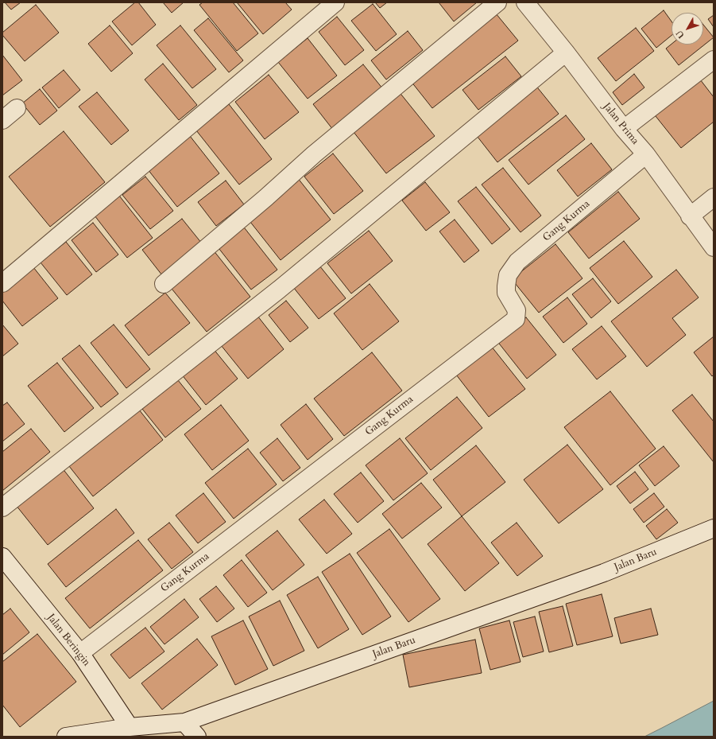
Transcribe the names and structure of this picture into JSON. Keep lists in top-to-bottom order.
{
  "streets": {
    "street": [
      "Jalan Prima",
      "Gang Kurma",
      "Jalan Baru",
      "Jalan Beringin"
    ]
  },
  "crossings": [
    ["Jalan Prima", "Gang Kurma"],
    ["Gang Kurma", "Jalan Beringin"],
    ["Jalan Baru", "Jalan Beringin"]
  ],
  "north": "bottom left"
}
